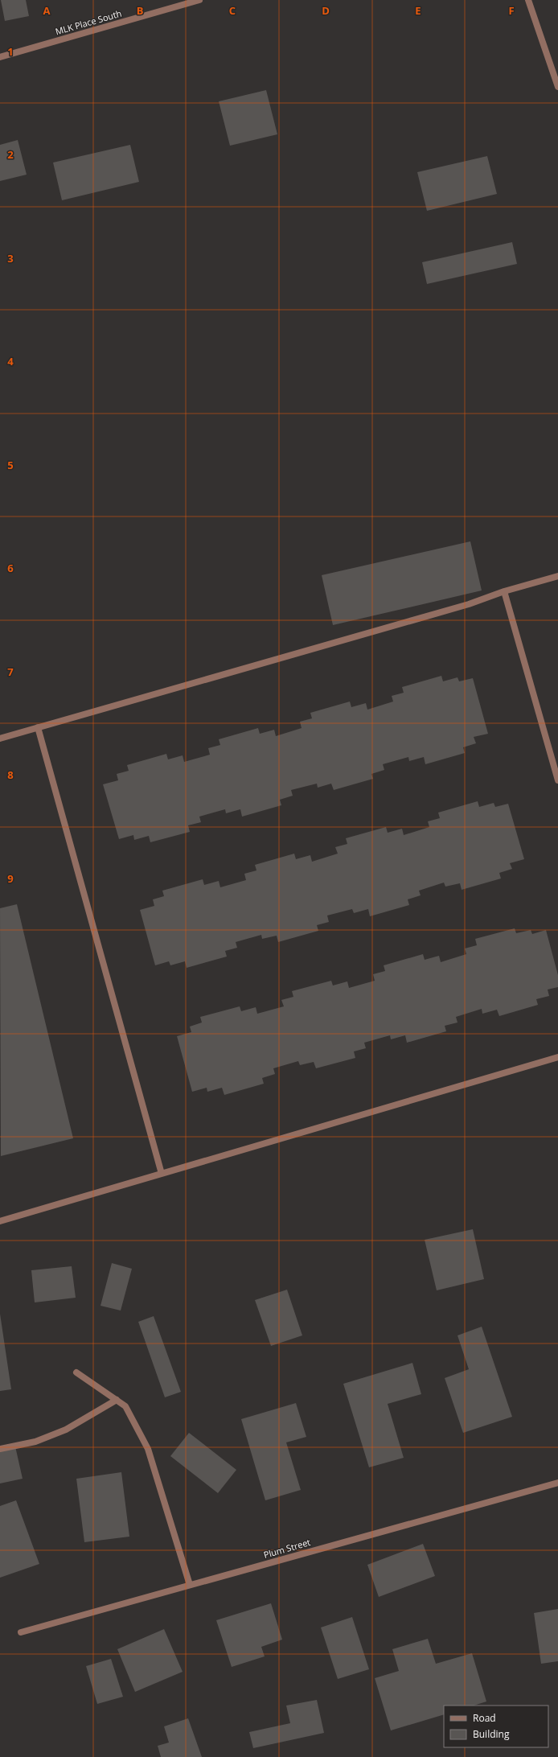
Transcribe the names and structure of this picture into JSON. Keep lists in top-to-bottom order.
{
  "streets": {
    "street": ["MLK Place South", "Plum Street"]
  },
  "legend": ["Road", "Building"],
  "grid": {
    "columns": [
      "A",
      "B",
      "C",
      "D",
      "E",
      "F"
    ],
    "rows": [
      "1",
      "2",
      "3",
      "4",
      "5",
      "6",
      "7",
      "8",
      "9"
    ]
  }
}
